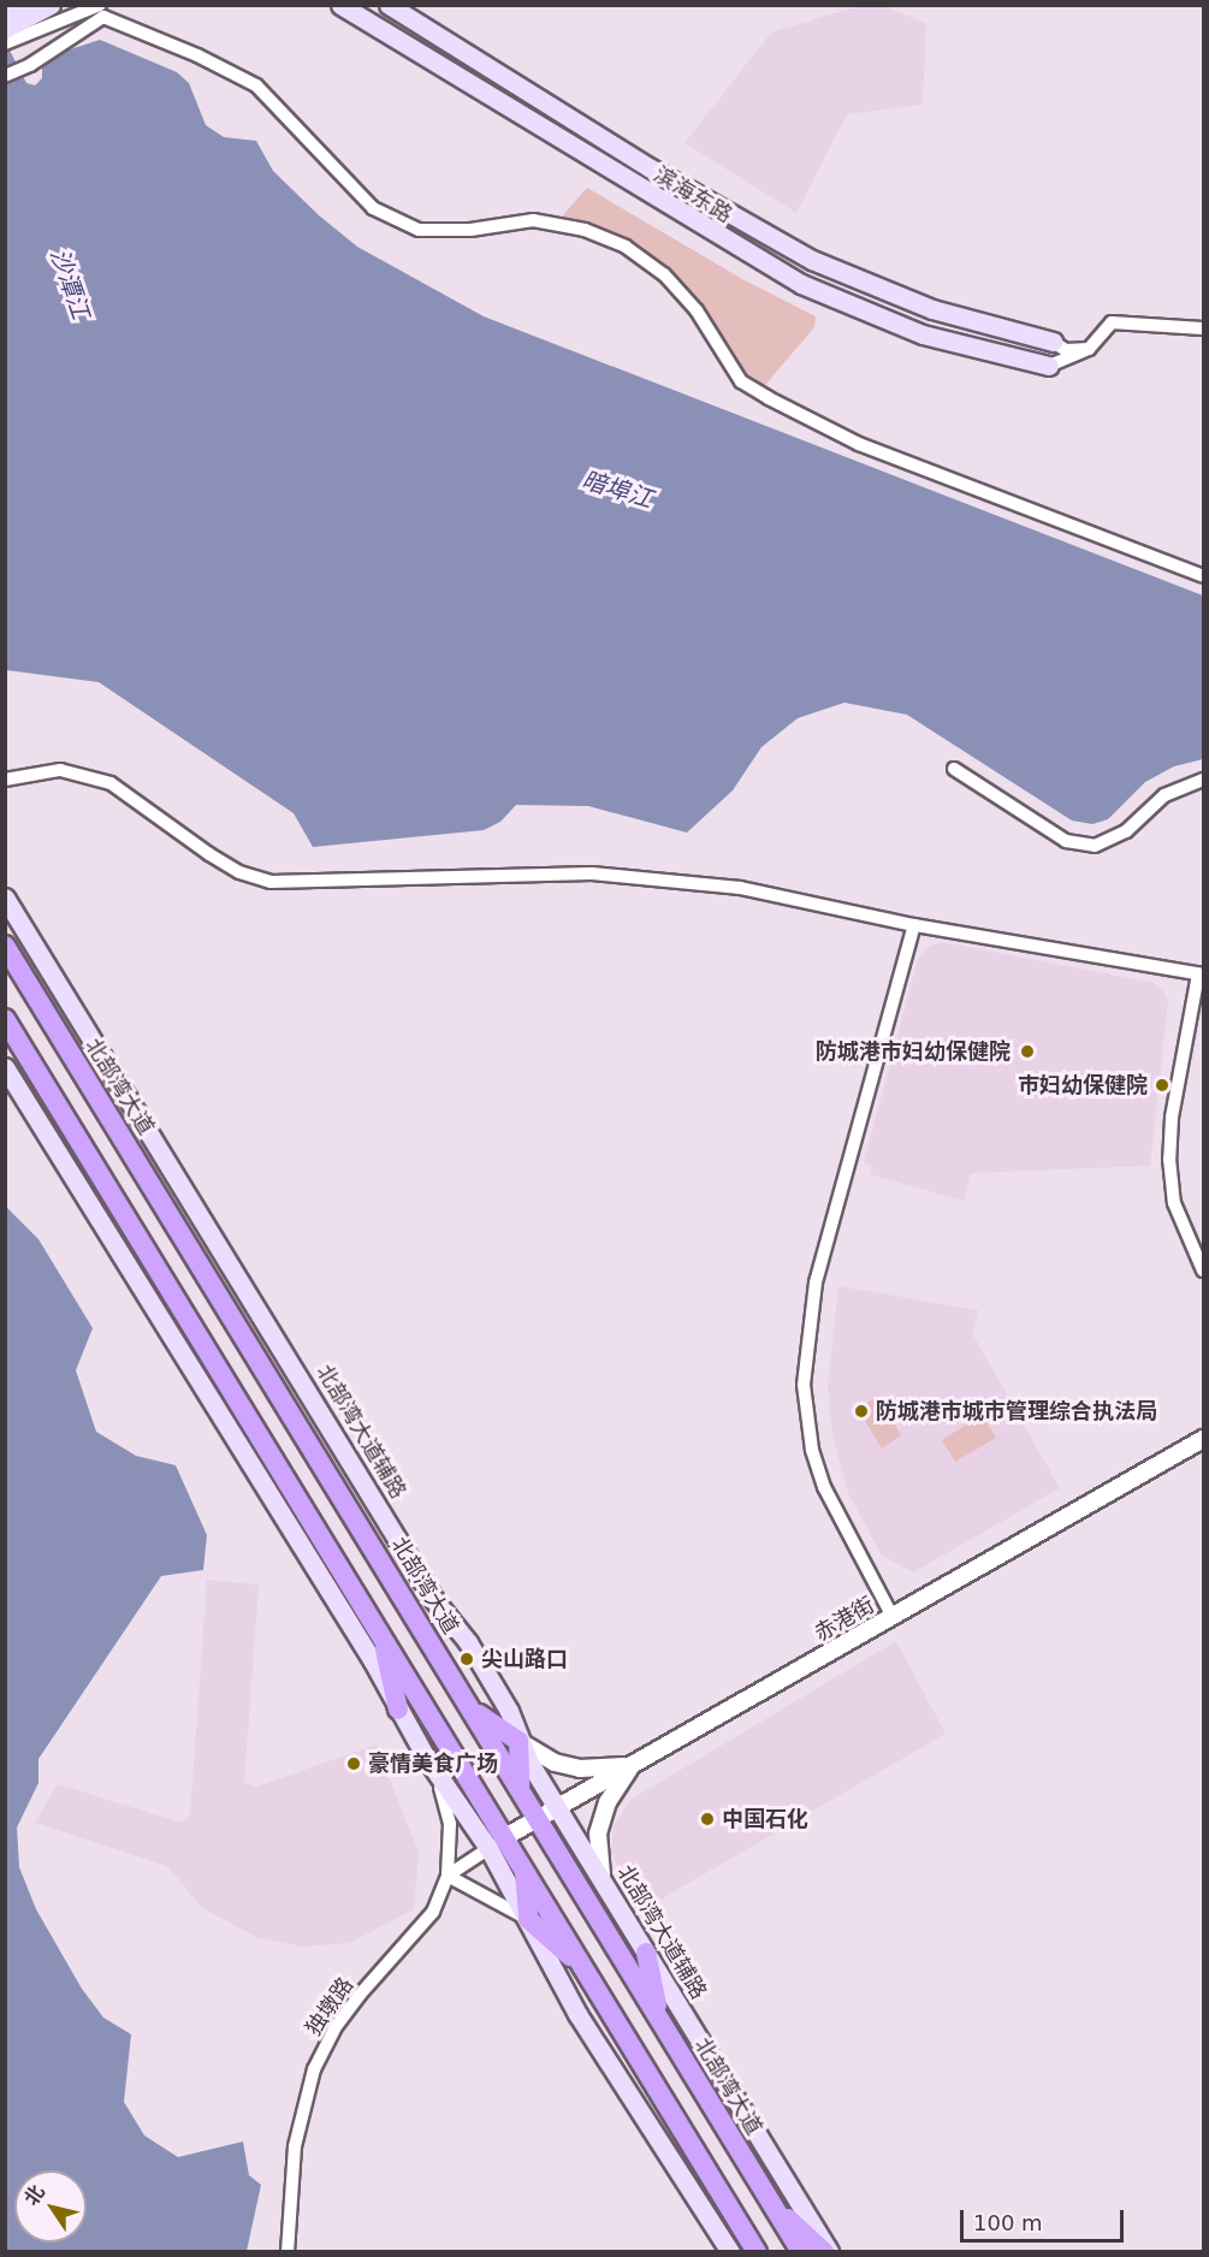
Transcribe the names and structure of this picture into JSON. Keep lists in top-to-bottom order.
{
  "streets": {
    "highway": ["北部湾大道"],
    "main road": ["滨海东路", "北部湾大道辅路"],
    "street": ["赤港街", "独墩路"]
  },
  "crossings": [
    ["北部湾大道", "赤港街"],
    ["北部湾大道辅路", "赤港街"]
  ],
  "water": ["沙潭江", "暗埠江"],
  "places": [
    "防城港市妇幼保健院",
    "巿妇幼保健院",
    "防城港市城市管理综合执法局",
    "尖山路口",
    "豪情美食广场",
    "中国石化"
  ],
  "scale_bar": "100 m",
  "north": "top left"
}
